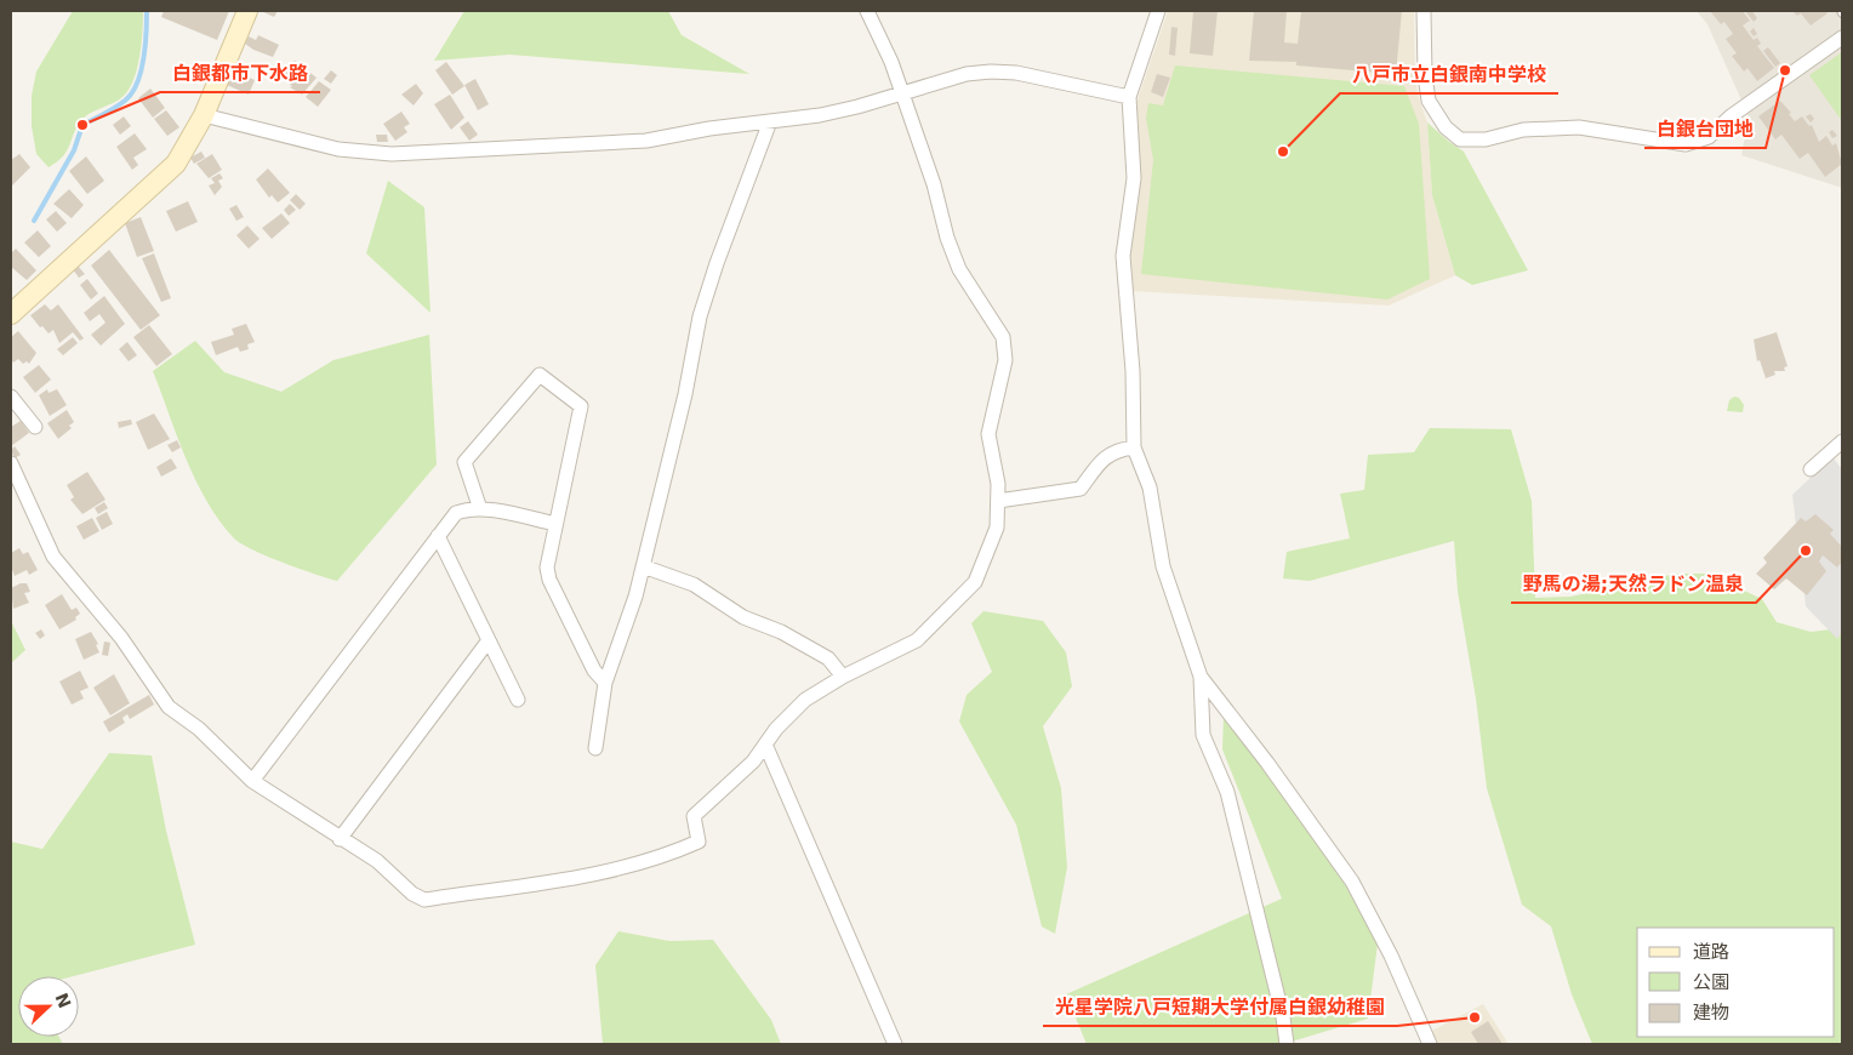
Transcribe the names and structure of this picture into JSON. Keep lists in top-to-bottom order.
{
  "places": [
    "白銀台団地",
    "白銀都市下水路",
    "八戸市立白銀南中学校",
    "野馬の湯;天然ラドン温泉",
    "光星学院八戸短期大学付属白銀幼稚園"
  ],
  "legend": ["道路", "公園", "建物"],
  "north": "right"
}
